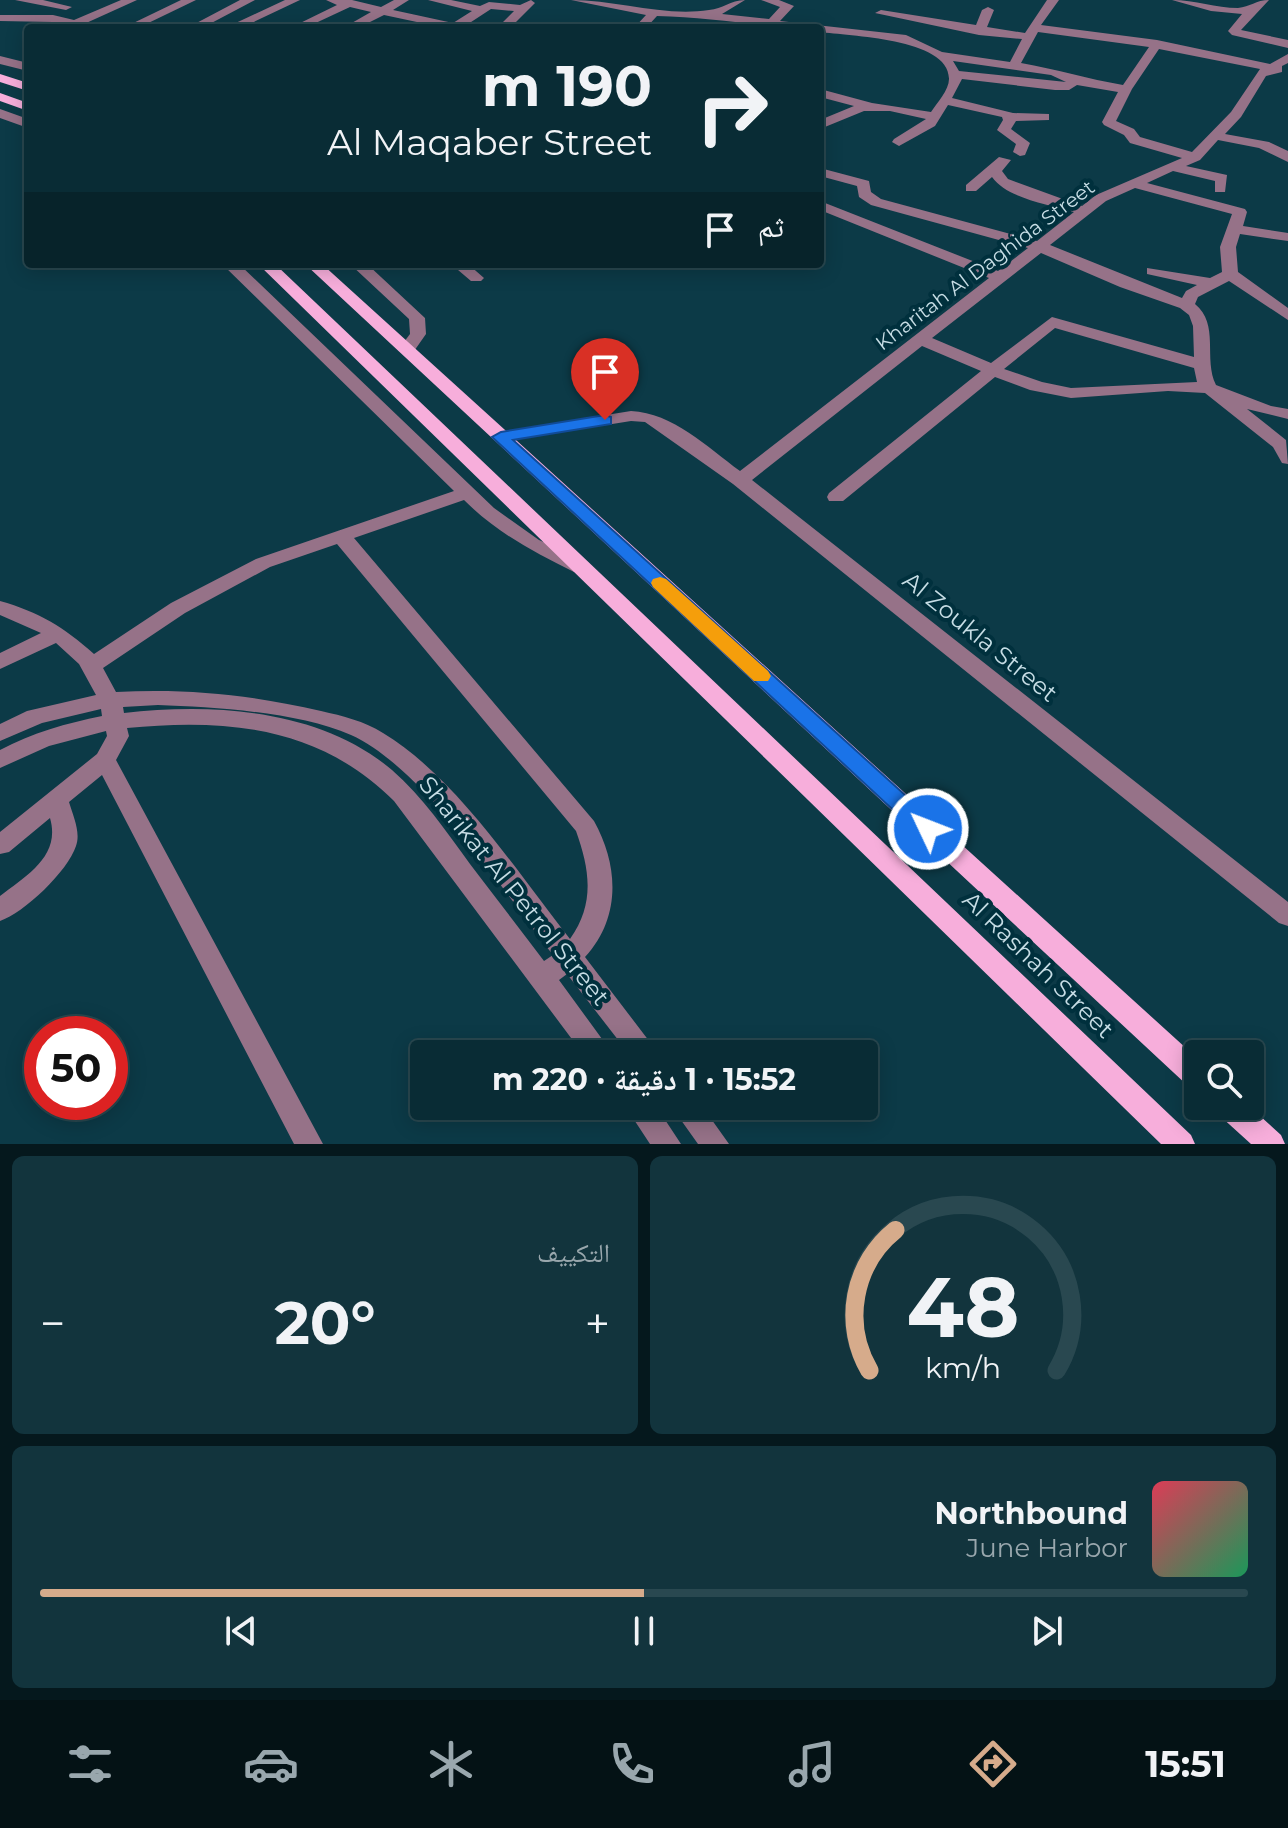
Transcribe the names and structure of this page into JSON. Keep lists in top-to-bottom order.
{
  "streets": {
    "main road": ["Al Rashah Street"],
    "street": ["Kharitah Al Daghida Street", "Al Zoukla Street", "Sharikat Al Petrol Street"]
  },
  "crossings": [
    ["Kharitah Al Daghida Street", "Al Zoukla Street"],
    ["Al Zoukla Street", "Al Rashah Street"]
  ],
  "page": {
    "turn": ["190 m", "Al Maqaber Street"],
    "then": "ثم",
    "limit": "50",
    "trip": "15:52 · 1 دقيقة · 220 m",
    "tile": "التكييف",
    "heat": ["−", "20°", "+"],
    "song": ["Northbound", "June Harbor"],
    "tabs": "15:51",
    "gauge": ["48", "km/h"]
  }
}
